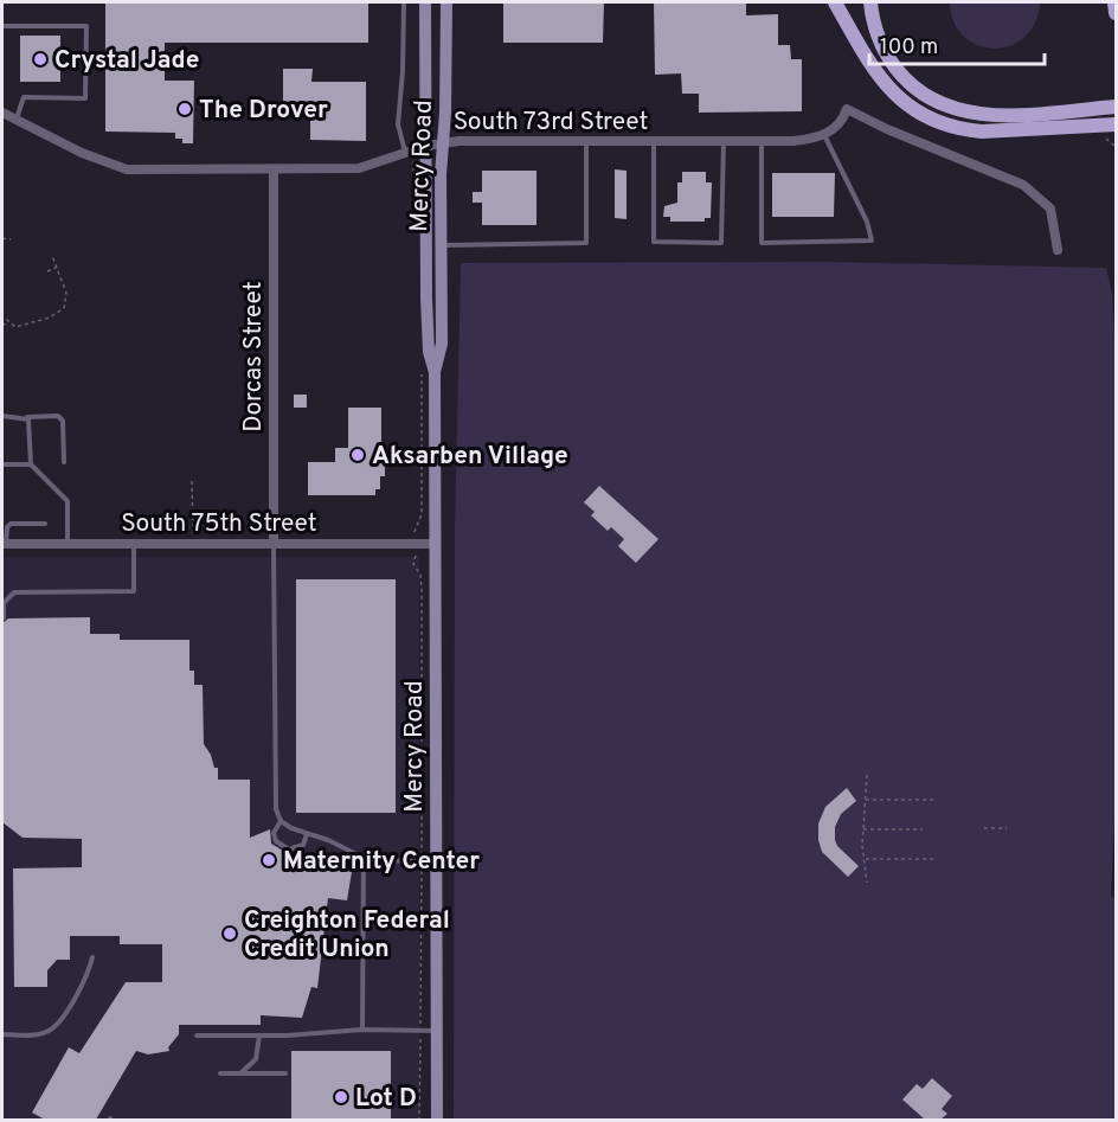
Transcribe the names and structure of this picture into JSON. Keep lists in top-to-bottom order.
{
  "streets": {
    "main road": ["Mercy Road"],
    "street": ["South 73rd Street", "Dorcas Street", "South 75th Street"]
  },
  "crossings": [
    ["South 73rd Street", "Mercy Road"],
    ["South 73rd Street", "Dorcas Street"],
    ["Mercy Road", "South 75th Street"],
    ["Dorcas Street", "South 75th Street"]
  ],
  "places": [
    "Crystal Jade",
    "The Drover",
    "Aksarben Village",
    "Maternity Center",
    "Creighton Federal Credit Union",
    "Lot D"
  ],
  "scale_bar": "100 m"
}
